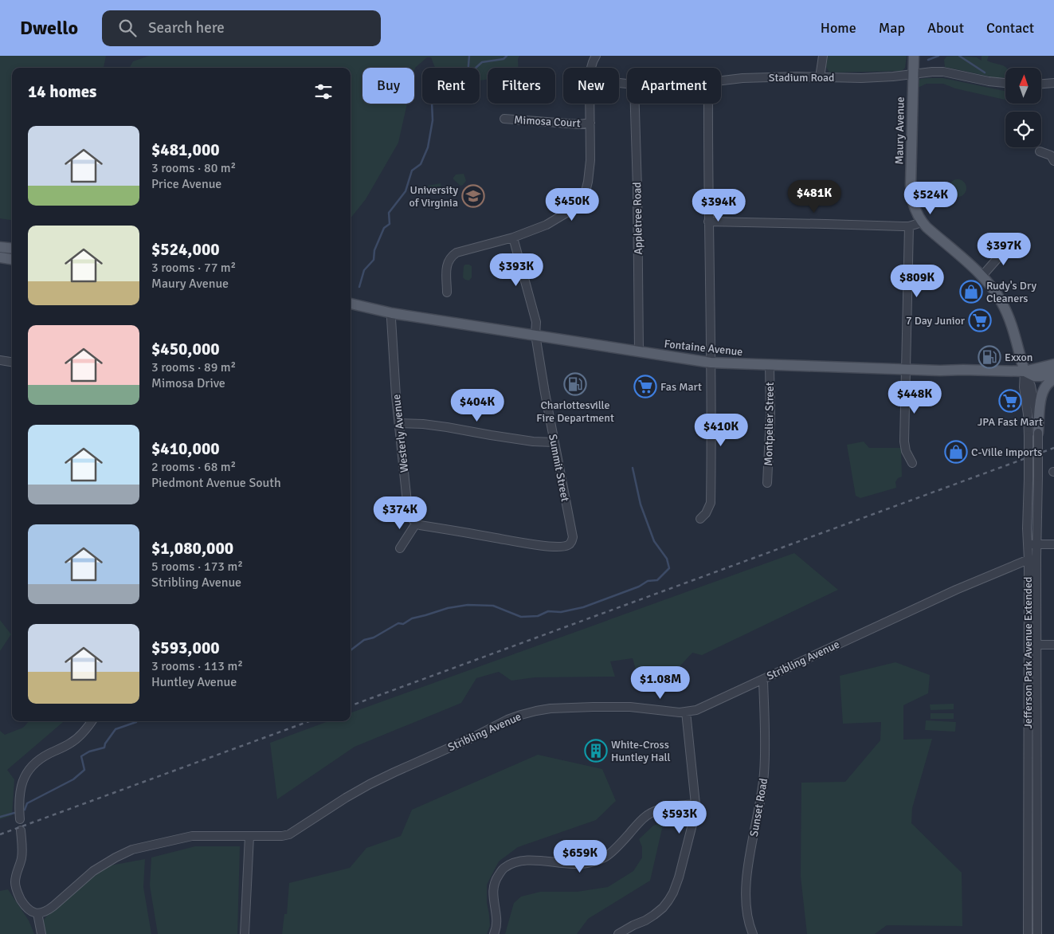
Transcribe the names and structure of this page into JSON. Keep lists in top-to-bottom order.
{
  "streets": {
    "main road": ["Maury Avenue", "Fontaine Avenue"],
    "street": [
      "Stadium Road",
      "Mimosa Court",
      "Appletree Road",
      "Montpelier Street",
      "Westerly Avenue",
      "Summit Street",
      "Jefferson Park Avenue Extended",
      "Stribling Avenue",
      "Sunset Road"
    ]
  },
  "crossings": [
    ["Stadium Road", "Maury Avenue"],
    ["Maury Avenue", "Fontaine Avenue"],
    ["Maury Avenue", "Jefferson Park Avenue Extended"],
    ["Appletree Road", "Fontaine Avenue"],
    ["Fontaine Avenue", "Montpelier Street"],
    ["Fontaine Avenue", "Westerly Avenue"],
    ["Fontaine Avenue", "Summit Street"],
    ["Fontaine Avenue", "Jefferson Park Avenue Extended"],
    ["Westerly Avenue", "Summit Street"],
    ["Jefferson Park Avenue Extended", "Stribling Avenue"],
    ["Stribling Avenue", "Sunset Road"]
  ],
  "places": {
    "school or university": ["University of Virginia"],
    "shop": ["Rudy's Dry Cleaners", "C-Ville Imports"],
    "supermarket": ["7 Day Junior", "Fas Mart", "JPA Fast Mart"],
    "fuel station": ["Exxon", "Charlottesville Fire Department"],
    "building": ["White-Cross Huntley Hall"]
  },
  "north": "top",
  "page": {
    "header": "Dwello",
    "search": "Search here",
    "nav": [
      "Home",
      "Map",
      "About",
      "Contact"
    ],
    "chip": [
      "Buy",
      "Rent",
      "Filters",
      "New",
      "Apartment"
    ],
    "heading": "14 homes",
    "list": [
      {
        "name": "$481,000",
        "note": "3 rooms · 80 m² · Price Avenue"
      },
      {
        "name": "$524,000",
        "note": "3 rooms · 77 m² · Maury Avenue"
      },
      {
        "name": "$450,000",
        "note": "3 rooms · 89 m² · Mimosa Drive"
      },
      {
        "name": "$410,000",
        "note": "2 rooms · 68 m² · Piedmont Avenue South"
      },
      {
        "name": "$1,080,000",
        "note": "5 rooms · 173 m² · Stribling Avenue"
      },
      {
        "name": "$593,000",
        "note": "3 rooms · 113 m² · Huntley Avenue"
      }
    ],
    "price": [
      "$481K",
      "$524K",
      "$450K",
      "$394K",
      "$397K",
      "$393K",
      "$809K",
      "$448K",
      "$404K",
      "$410K",
      "$374K",
      "$1.08M",
      "$593K",
      "$659K"
    ]
  }
}
